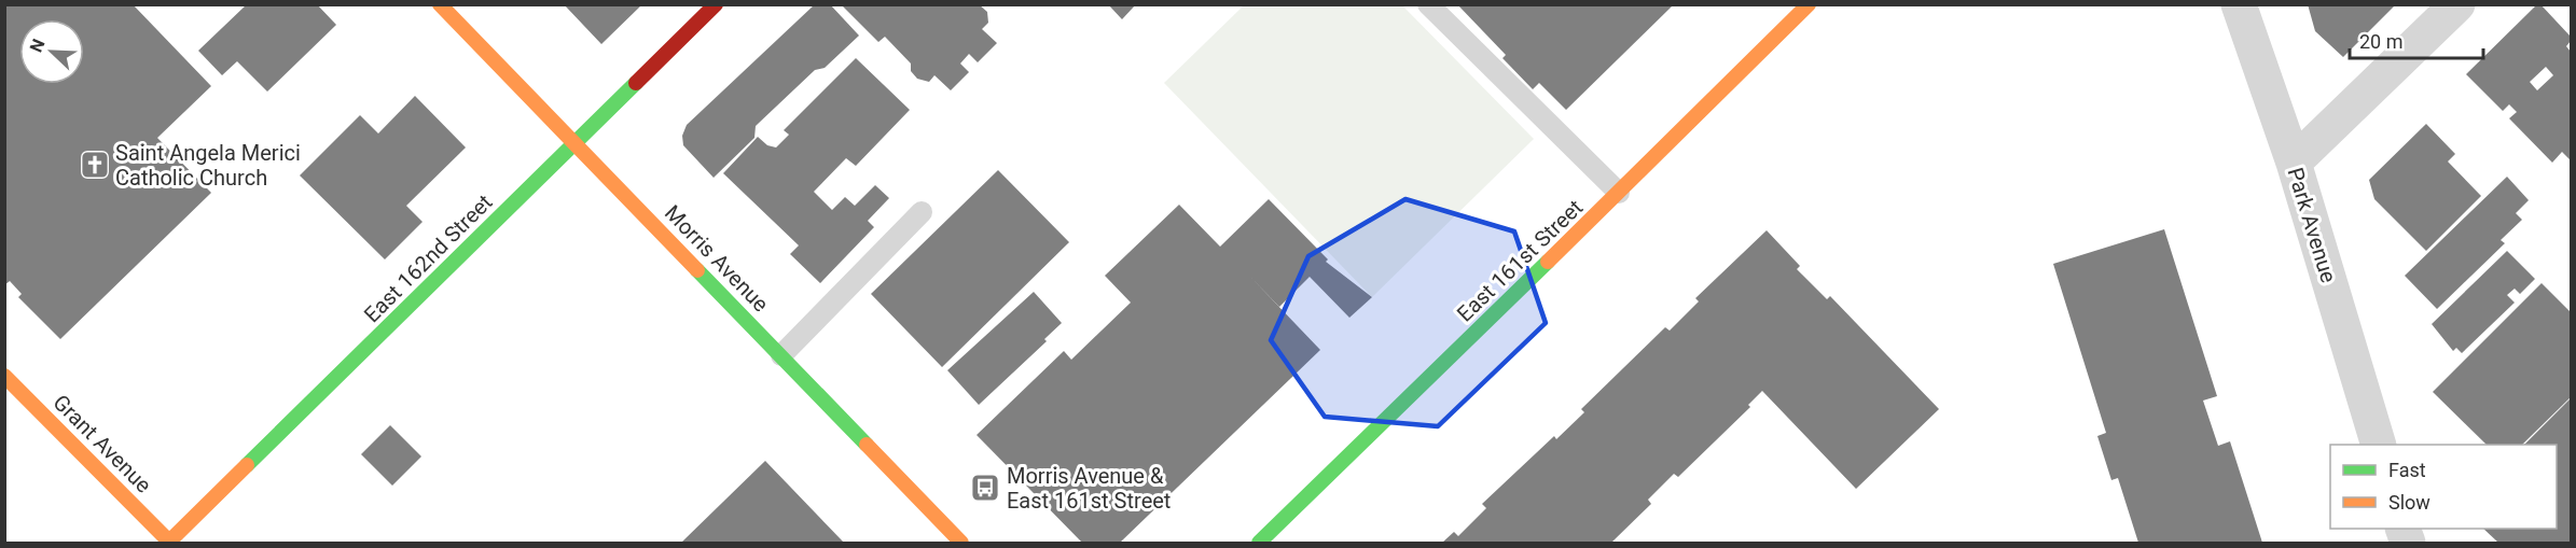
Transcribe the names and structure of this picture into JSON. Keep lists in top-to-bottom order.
{
  "streets": {
    "street": [
      "Park Avenue",
      "East 162nd Street",
      "Morris Avenue",
      "East 161st Street",
      "Grant Avenue"
    ]
  },
  "crossings": [
    ["East 162nd Street", "Morris Avenue"],
    ["East 162nd Street", "Grant Avenue"]
  ],
  "places": {
    "church": ["Saint Angela Merici Catholic Church"],
    "bus stop": ["Morris Avenue & East 161st Street"]
  },
  "legend": ["Fast", "Slow"],
  "scale_bar": "20 m",
  "north": "top left"
}
